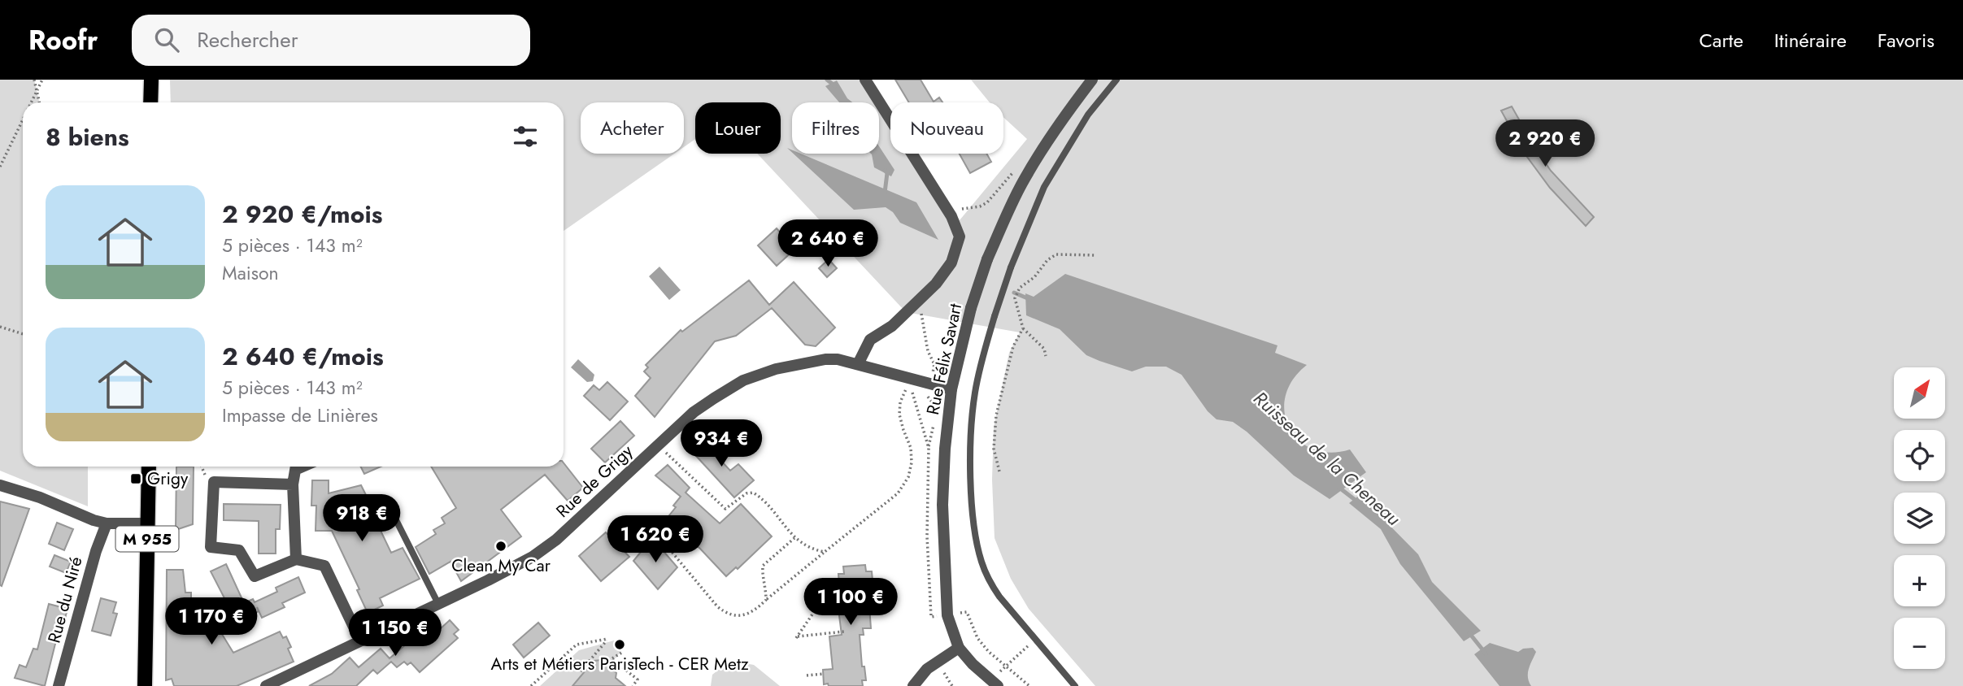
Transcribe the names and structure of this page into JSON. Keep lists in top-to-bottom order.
{
  "streets": {
    "main road": ["M 955"],
    "street": ["Rue Félix Savart", "Rue de Grigy", "Rue du Niré"]
  },
  "crossings": [
    ["Rue Félix Savart", "Rue de Grigy"]
  ],
  "water": ["Ruisseau de la Cheneau"],
  "places": {
    "transit": ["Grigy"],
    "other": ["Clean My Car", "Arts et Métiers ParisTech - CER Metz"]
  },
  "north": "top right",
  "page": {
    "header": "Roofr",
    "search": "Rechercher",
    "nav": ["Carte", "Itinéraire", "Favoris"],
    "chip": [
      "Acheter",
      "Louer",
      "Filtres",
      "Nouveau"
    ],
    "heading": "8 biens",
    "price": [
      "2 920 €",
      "2 640 €",
      "934 €",
      "918 €",
      "1 620 €",
      "1 100 €",
      "1 170 €",
      "1 150 €"
    ],
    "list": [
      {
        "name": "2 920 €/mois",
        "note": "5 pièces · 143 m² · Maison"
      },
      {
        "name": "2 640 €/mois",
        "note": "5 pièces · 143 m² · Impasse de Linières"
      }
    ],
    "map_buttons": ["+", "−"]
  }
}
